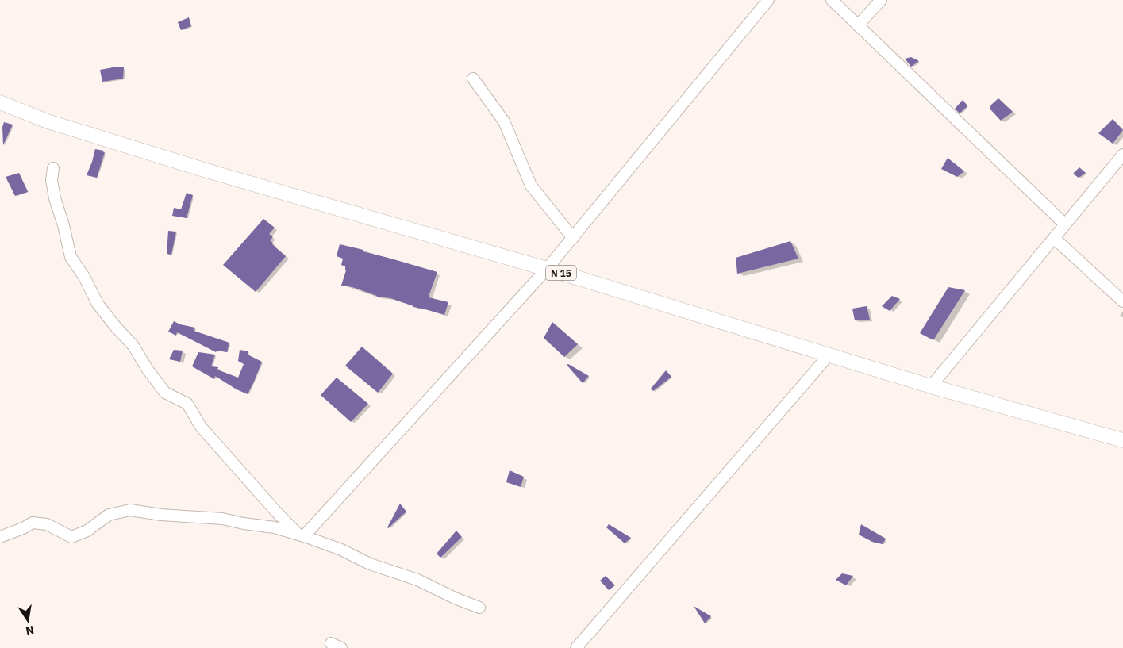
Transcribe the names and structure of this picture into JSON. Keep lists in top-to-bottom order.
{
  "streets": {
    "main road": ["N 15"]
  },
  "north": "bottom"
}
